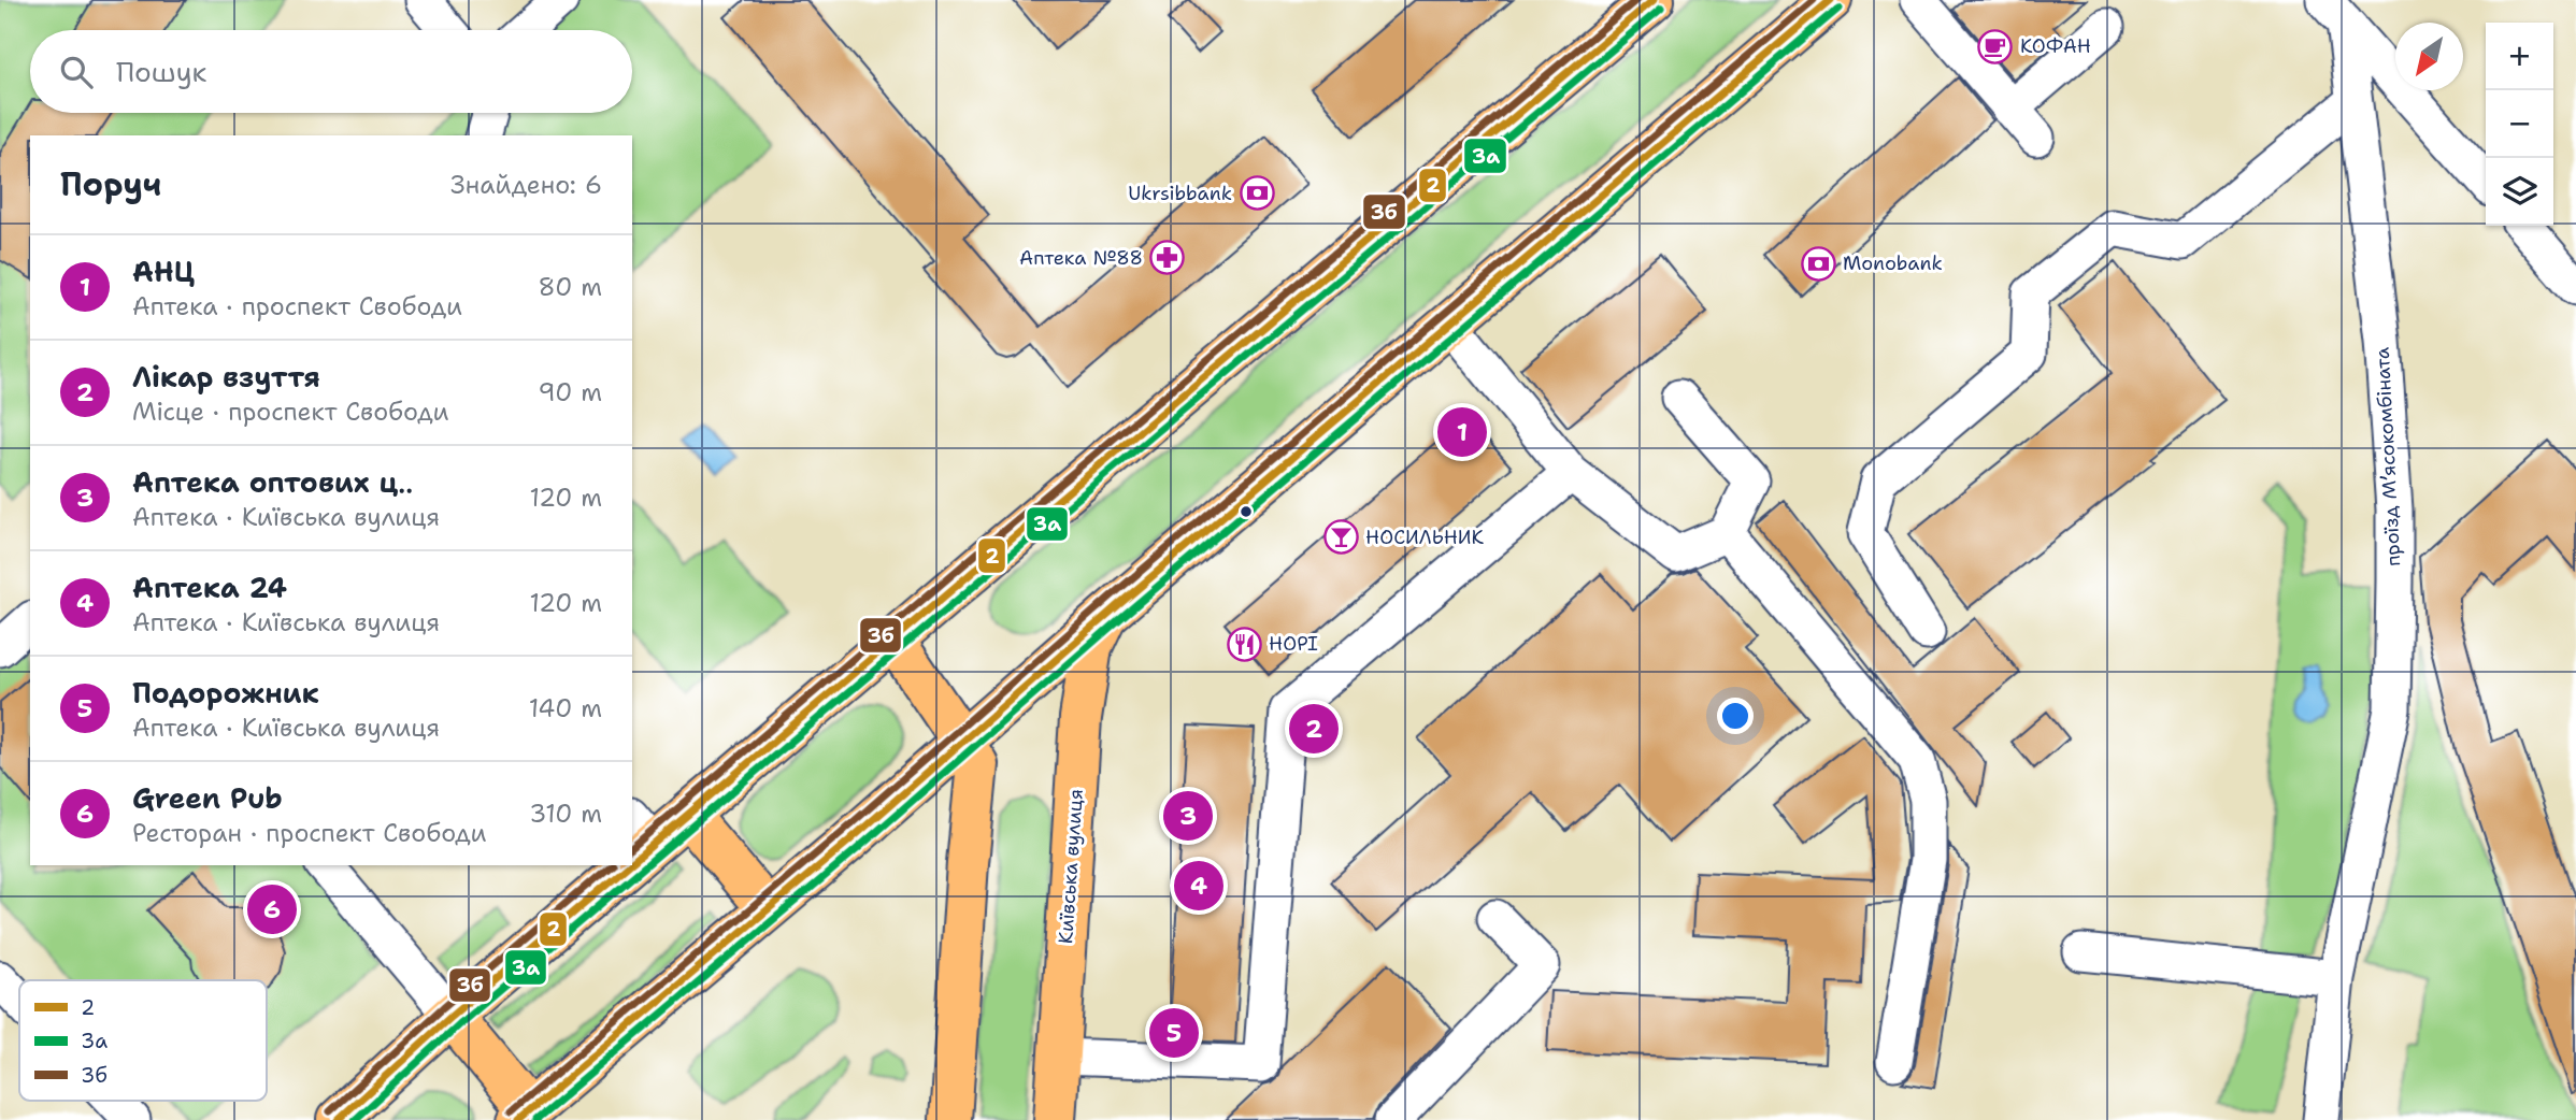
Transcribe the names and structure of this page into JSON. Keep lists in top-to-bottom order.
{
  "streets": {
    "main road": ["Київська вулиця"],
    "street": ["проїзд Мʼясокомбіната"]
  },
  "places": {
    "cafe": ["КОФАН"],
    "bank": ["Ukrsibbank", "Monobank"],
    "pharmacy": ["Аптека №88"],
    "bar": ["НОСИЛЬНИК"],
    "restaurant": ["НОРІ"]
  },
  "lines": ["transit line 2", "transit line 3б", "transit line 3а"],
  "legend": ["2", "3а", "3б"],
  "north": "bottom left",
  "page": {
    "map_buttons": ["+", "−"],
    "search": "Пошук",
    "heading": ["Поруч", "Знайдено: 6"],
    "list": [
      {
        "mark": "1",
        "name": "АНЦ",
        "note": "Аптека · проспект Свободи",
        "value": "80 m"
      },
      {
        "mark": "2",
        "name": "Лікар взуття",
        "note": "Місце · проспект Свободи",
        "value": "90 m"
      },
      {
        "mark": "3",
        "name": "Аптека оптових ц‥",
        "note": "Аптека · Київська вулиця",
        "value": "120 m"
      },
      {
        "mark": "4",
        "name": "Аптека 24",
        "note": "Аптека · Київська вулиця",
        "value": "120 m"
      },
      {
        "mark": "5",
        "name": "Подорожник",
        "note": "Аптека · Київська вулиця",
        "value": "140 m"
      },
      {
        "mark": "6",
        "name": "Green Pub",
        "note": "Ресторан · проспект Свободи",
        "value": "310 m"
      }
    ],
    "pins": [
      "1",
      "2",
      "3",
      "4",
      "6",
      "5"
    ]
  }
}
